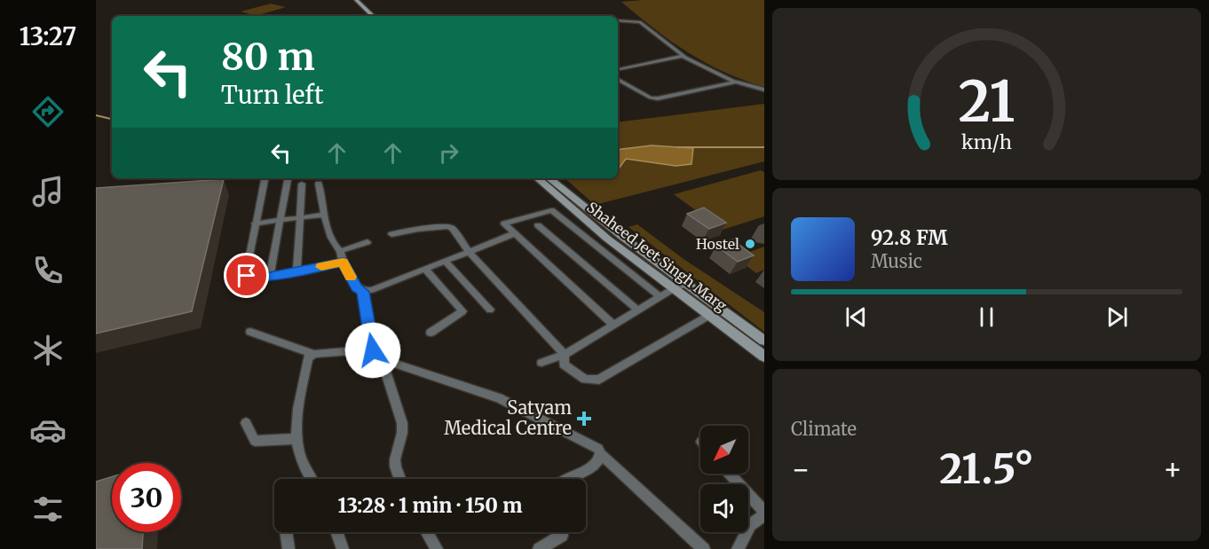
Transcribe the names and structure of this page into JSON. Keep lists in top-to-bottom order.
{
  "streets": {
    "main road": ["Shaheed Jeet Singh Marg"]
  },
  "places": {
    "other": ["Hostel"],
    "health": ["Satyam Medical Centre"]
  },
  "north": "bottom left",
  "page": {
    "tabs": "13:27",
    "turn": ["80 m", "Turn left"],
    "song": ["92.8 FM", "Music"],
    "tile": "Climate",
    "heat": ["−", "21.5°", "+"],
    "limit": "30",
    "trip": "13:28 · 1 min · 150 m",
    "gauge": ["21", "km/h"]
  }
}
